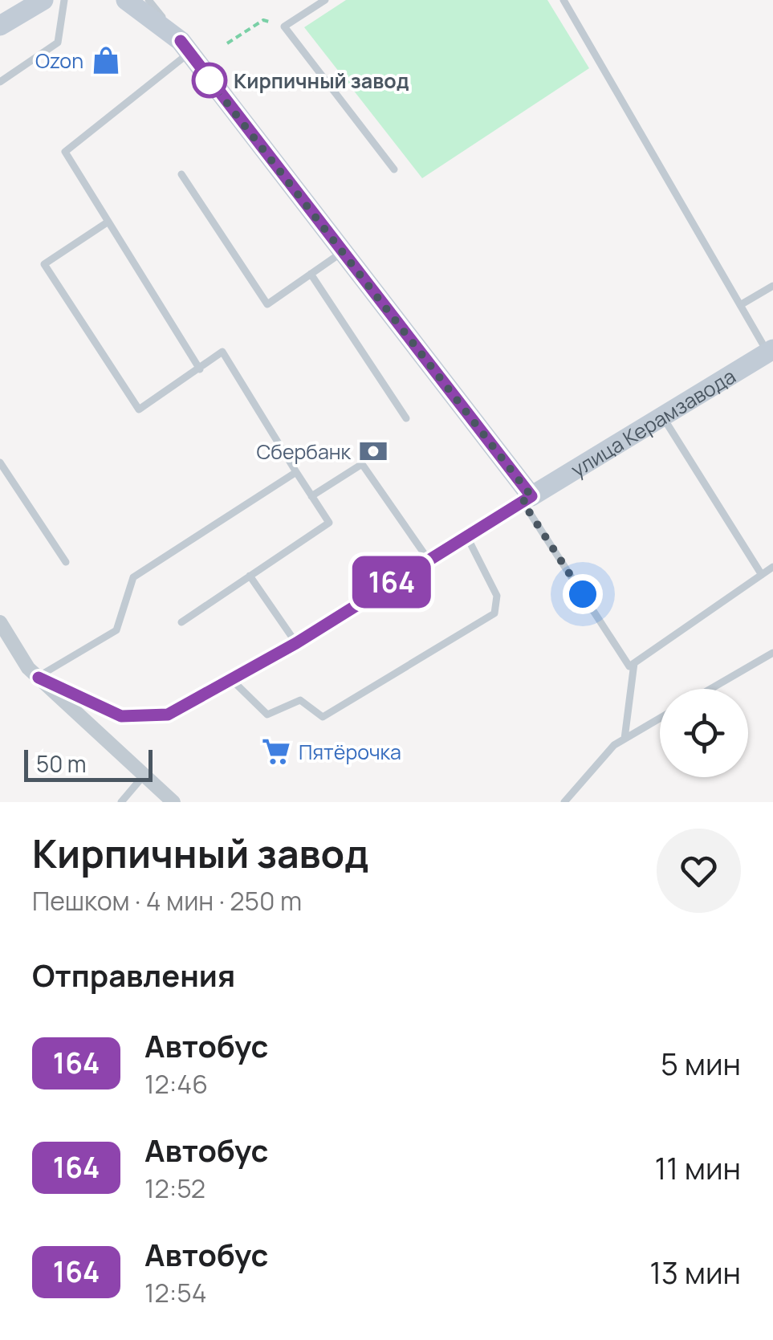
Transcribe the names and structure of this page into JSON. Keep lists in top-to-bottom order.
{
  "streets": {
    "street": ["улица Керамзавода"]
  },
  "places": {
    "shop": ["Ozon"],
    "other": ["Кирпичный завод"],
    "bank": ["Сбербанк"],
    "supermarket": ["Пятёрочка"]
  },
  "lines": ["bus line 164"],
  "scale_bar": "50 m",
  "page": {
    "on_map": "164",
    "scale": "50 m",
    "heading": [
      ["Кирпичный завод", "Пешком · 4 мин · 250 m"],
      "Отправления"
    ],
    "list": [
      {
        "mark": "164",
        "name": "Автобус",
        "note": "12:46",
        "value": "5 мин"
      },
      {
        "mark": "164",
        "name": "Автобус",
        "note": "12:52",
        "value": "11 мин"
      },
      {
        "mark": "164",
        "name": "Автобус",
        "note": "12:54",
        "value": "13 мин"
      }
    ]
  }
}
